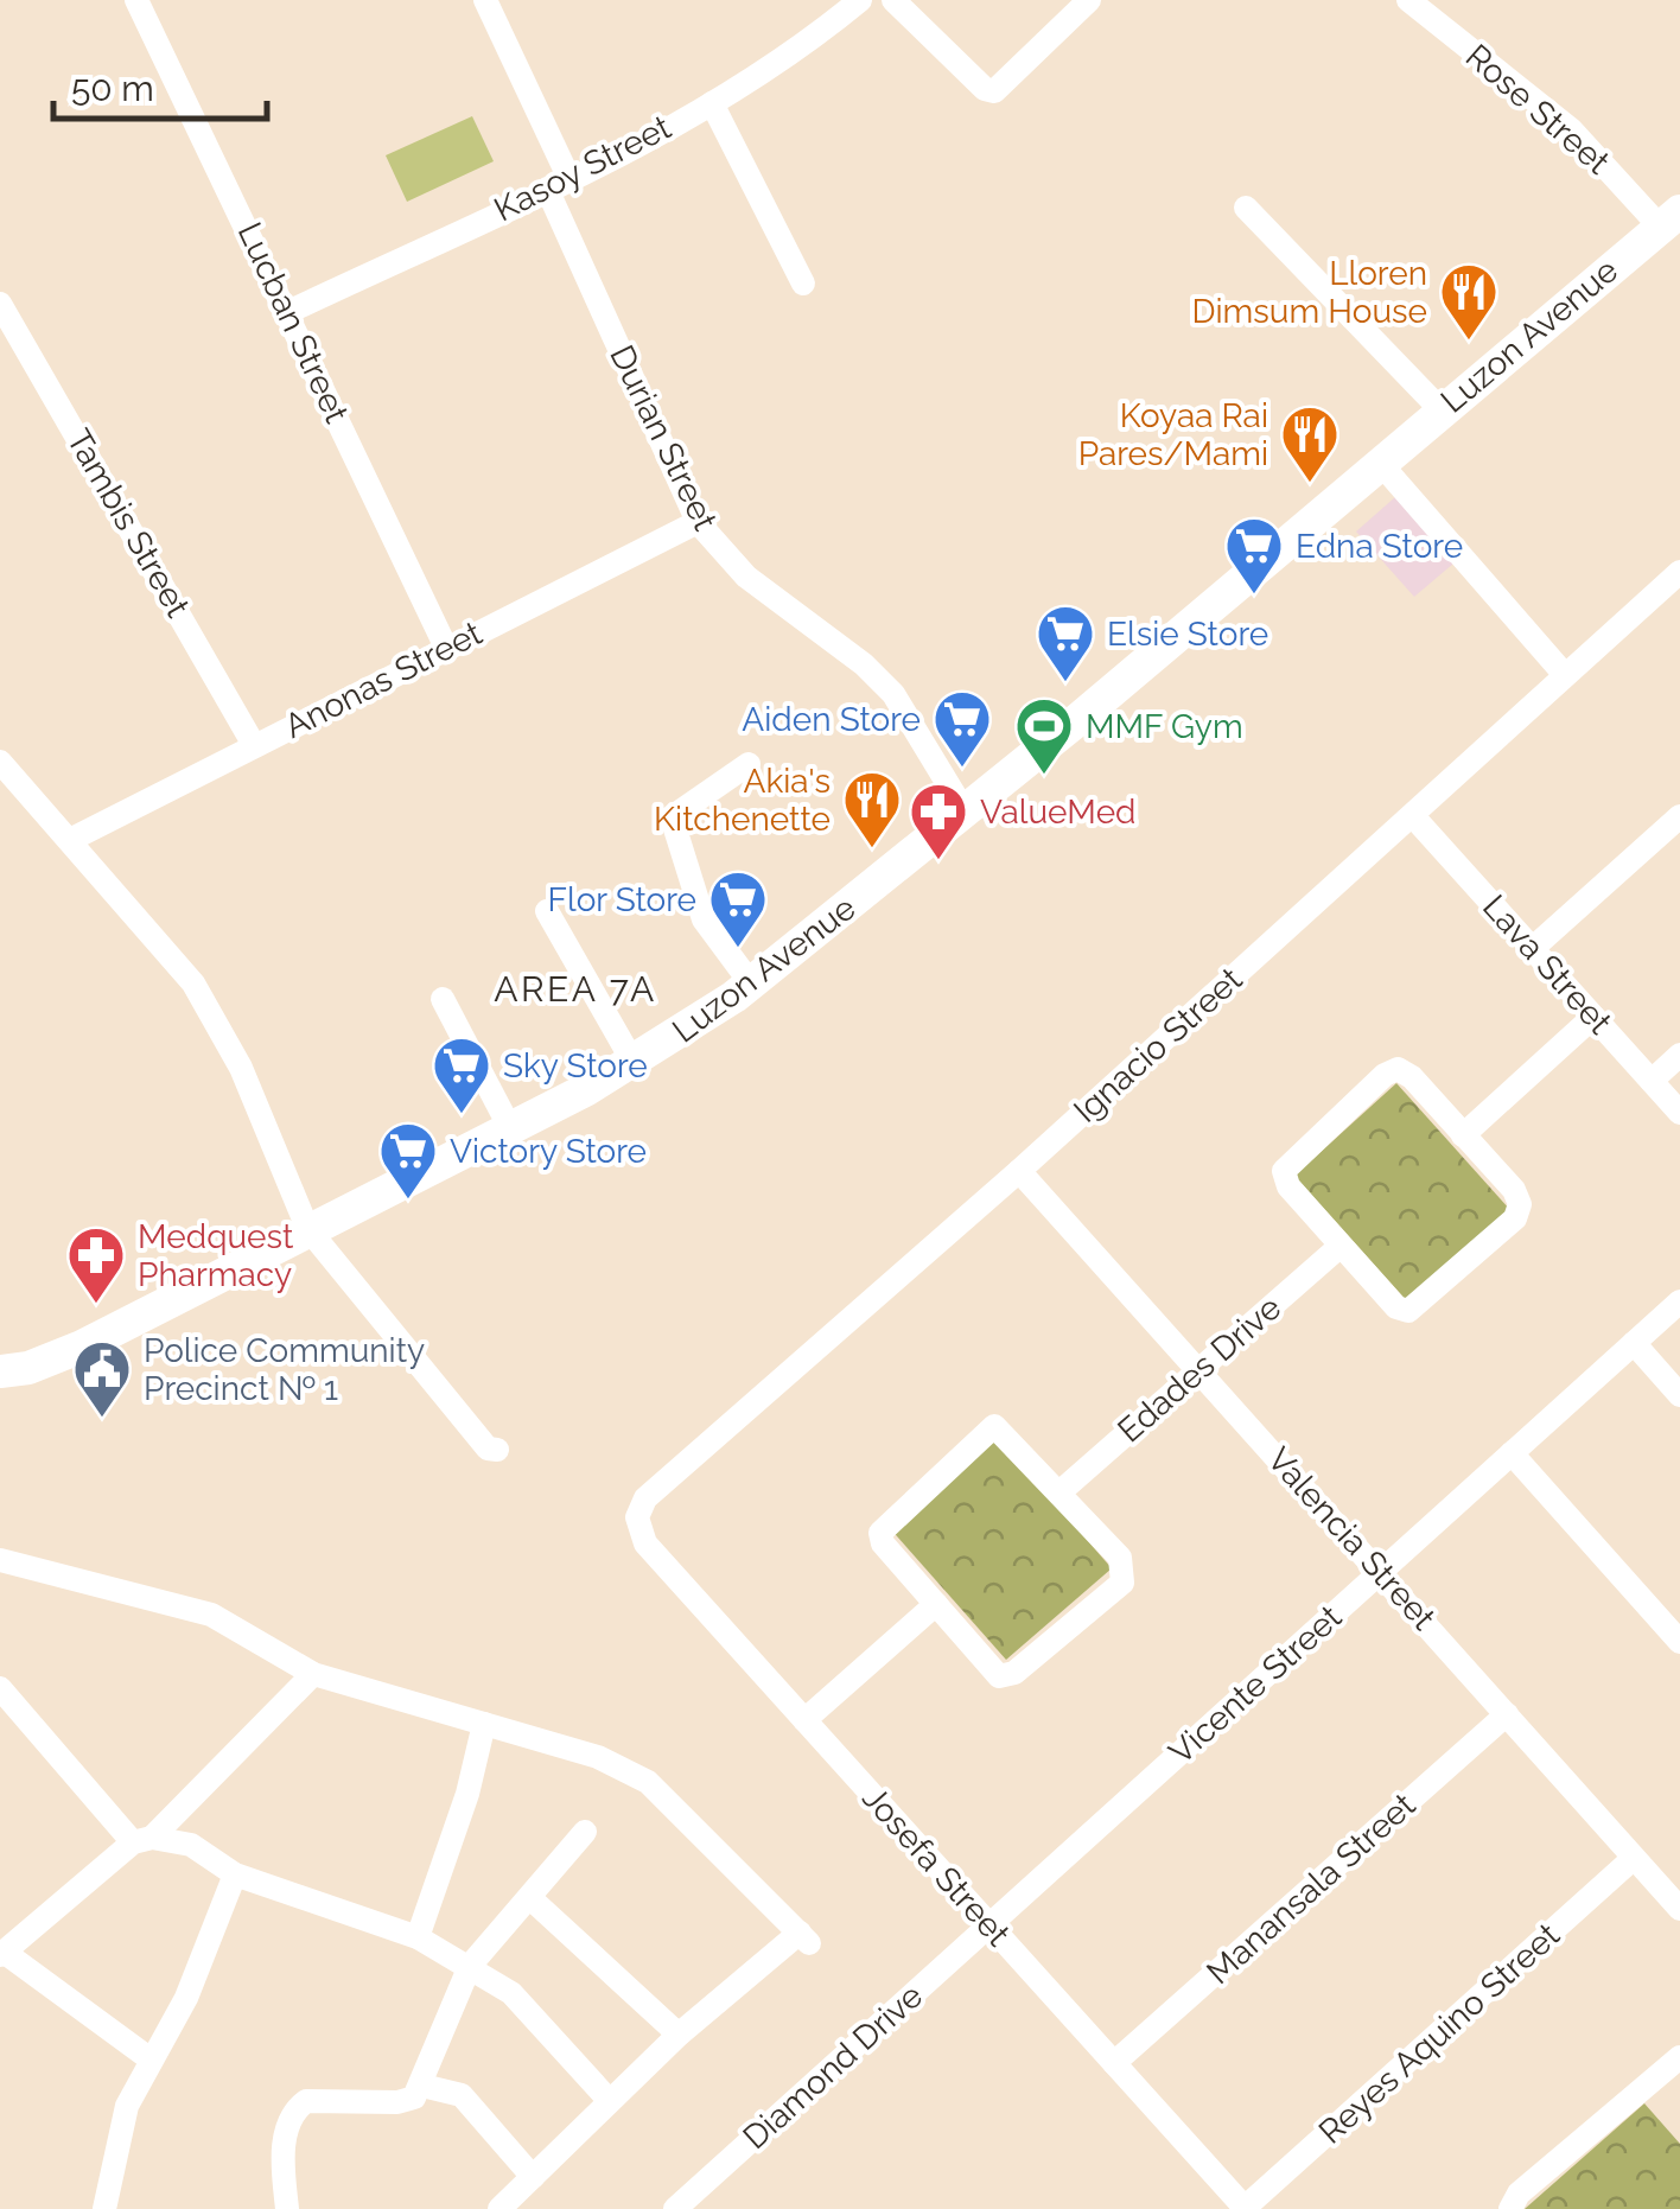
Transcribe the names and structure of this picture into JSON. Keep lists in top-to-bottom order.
{
  "streets": {
    "main road": ["Luzon Avenue"],
    "street": [
      "Rose Street",
      "Kasoy Street",
      "Lucban Street",
      "Durian Street",
      "Tambis Street",
      "Anonas Street",
      "Lava Street",
      "Ignacio Street",
      "Edades Drive",
      "Valencia Street",
      "Vicente Street",
      "Josefa Street",
      "Manansala Street",
      "Reyes Aquino Street",
      "Diamond Drive"
    ]
  },
  "crossings": [
    ["Rose Street", "Luzon Avenue"],
    ["Kasoy Street", "Lucban Street"],
    ["Kasoy Street", "Durian Street"],
    ["Lucban Street", "Anonas Street"],
    ["Luzon Avenue", "Durian Street"],
    ["Durian Street", "Anonas Street"],
    ["Tambis Street", "Anonas Street"],
    ["Lava Street", "Ignacio Street"],
    ["Ignacio Street", "Valencia Street"],
    ["Ignacio Street", "Josefa Street"],
    ["Edades Drive", "Valencia Street"],
    ["Valencia Street", "Vicente Street"],
    ["Valencia Street", "Manansala Street"],
    ["Valencia Street", "Reyes Aquino Street"],
    ["Vicente Street", "Josefa Street"],
    ["Vicente Street", "Diamond Drive"],
    ["Josefa Street", "Manansala Street"],
    ["Josefa Street", "Reyes Aquino Street"],
    ["Josefa Street", "Diamond Drive"]
  ],
  "districts": ["AREA 7A"],
  "places": {
    "restaurant": ["Lloren Dimsum House", "Koyaa Rai Pares/Mami", "Akia's Kitchenette"],
    "supermarket": [
      "Edna Store",
      "Elsie Store",
      "Aiden Store",
      "Flor Store",
      "Sky Store",
      "Victory Store"
    ],
    "sports": ["MMF Gym"],
    "pharmacy": ["ValueMed", "Medquest Pharmacy"],
    "public building": ["Police Community Precinct № 1"]
  },
  "scale_bar": "50 m"
}
